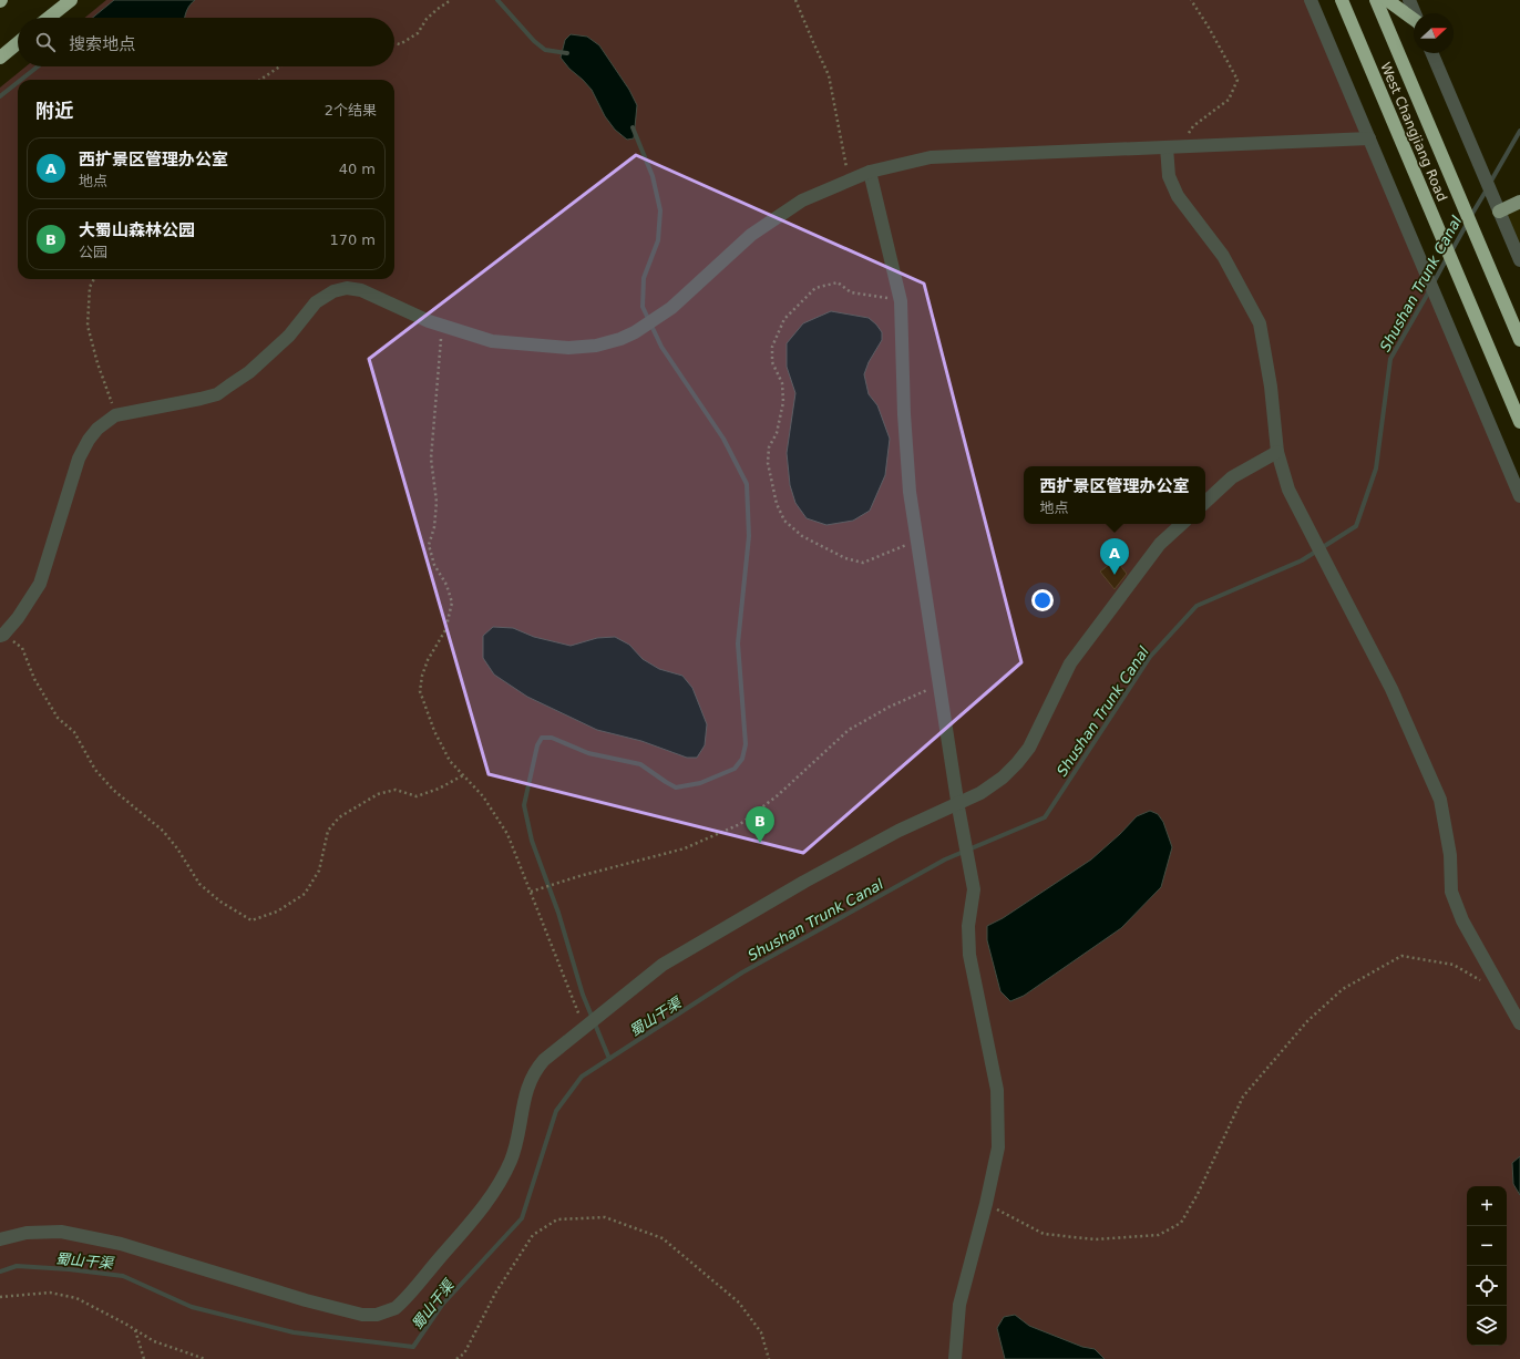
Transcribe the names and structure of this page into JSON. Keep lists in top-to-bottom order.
{
  "streets": {
    "highway": ["West Changjiang Road"]
  },
  "water": ["Shushan Trunk Canal", "蜀山干渠"],
  "north": "right",
  "page": {
    "search": "搜索地点",
    "heading": ["附近", "2个结果"],
    "list": [
      {
        "mark": "A",
        "name": "西扩景区管理办公室",
        "note": "地点",
        "value": "40 m"
      },
      {
        "mark": "B",
        "name": "大蜀山森林公园",
        "note": "公园",
        "value": "170 m"
      }
    ],
    "popup": ["西扩景区管理办公室", "地点"],
    "pins": ["A", "B"],
    "map_buttons": ["+", "−"]
  }
}
